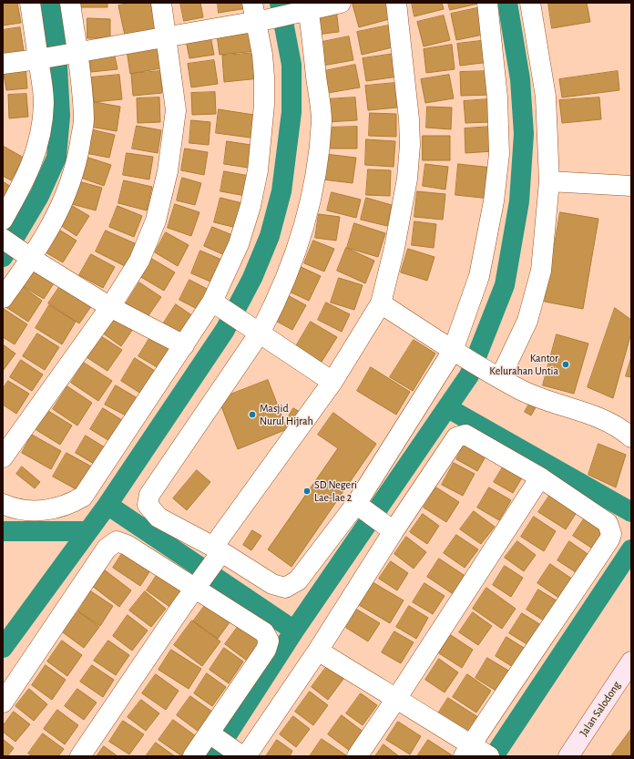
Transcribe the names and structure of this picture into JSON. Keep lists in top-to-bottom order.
{
  "streets": {
    "street": ["Jalan Salodong"]
  },
  "places": ["Kantor Kelurahan Untia", "Masjid Nurul Hijrah", "SD Negeri Lae-lae 2"]
}
